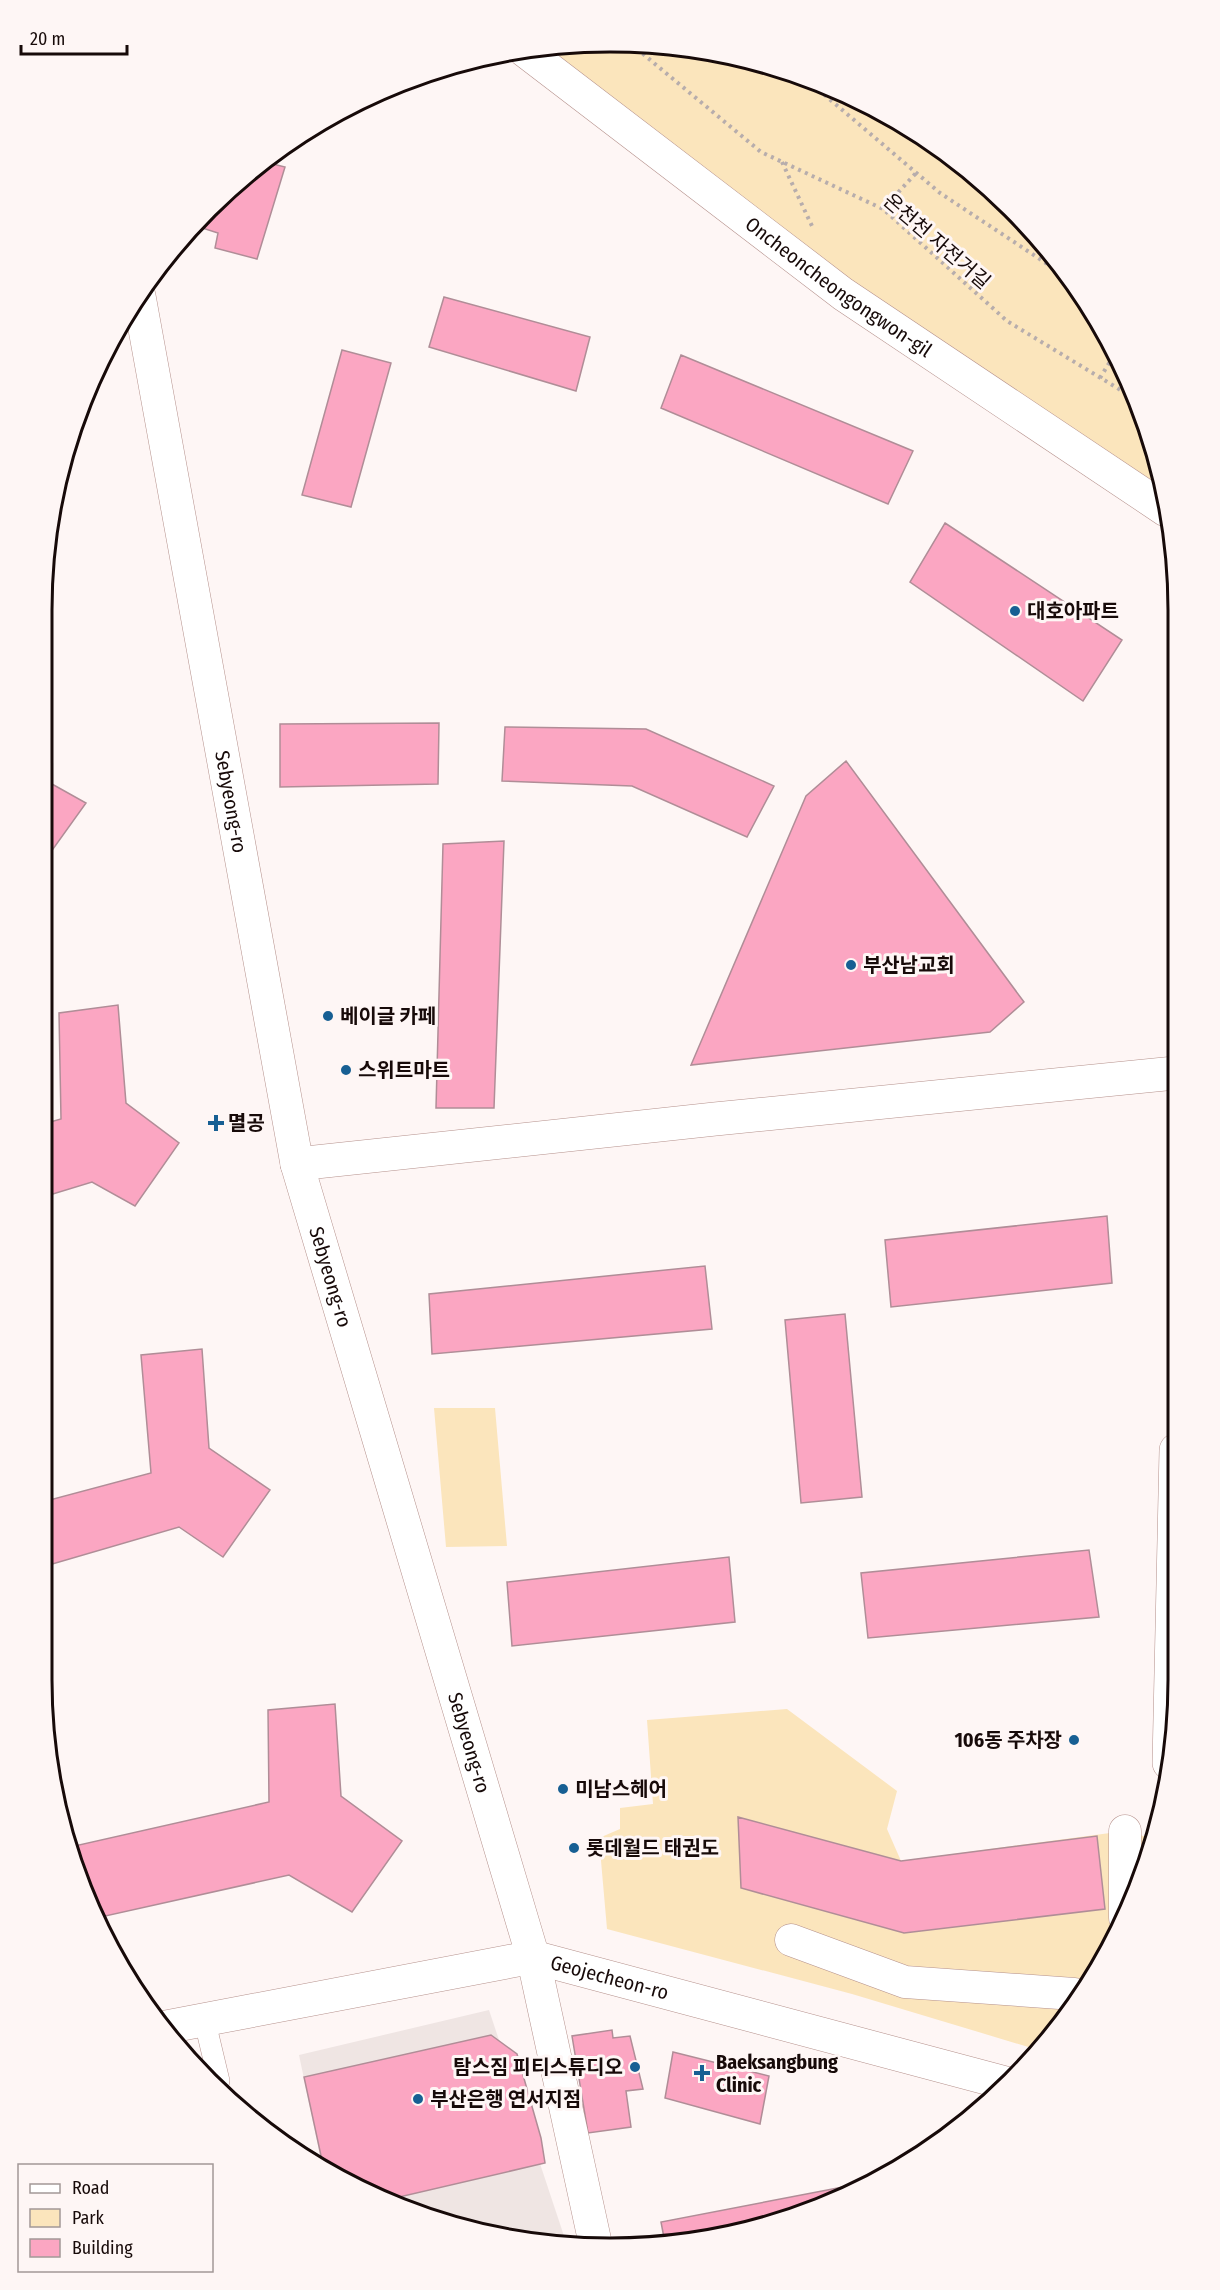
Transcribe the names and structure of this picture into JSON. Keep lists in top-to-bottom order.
{
  "streets": {
    "main road": ["Oncheoncheongongwon-gil", "Sebyeong-ro", "Geojecheon-ro"],
    "path": ["온천천 자전거길"]
  },
  "crossings": [
    ["Sebyeong-ro", "Geojecheon-ro"]
  ],
  "places": {
    "other": [
      "대호아파트",
      "부산남교회",
      "베이글 카페",
      "스위트마트",
      "106동 주차장",
      "미남스헤어",
      "롯데월드 태권도",
      "탐스짐 피티스튜디오",
      "부산은행 연서지점"
    ],
    "health": ["멸공", "Baeksangbung Clinic"]
  },
  "legend": ["Road", "Park", "Building"],
  "scale_bar": "20 m"
}
